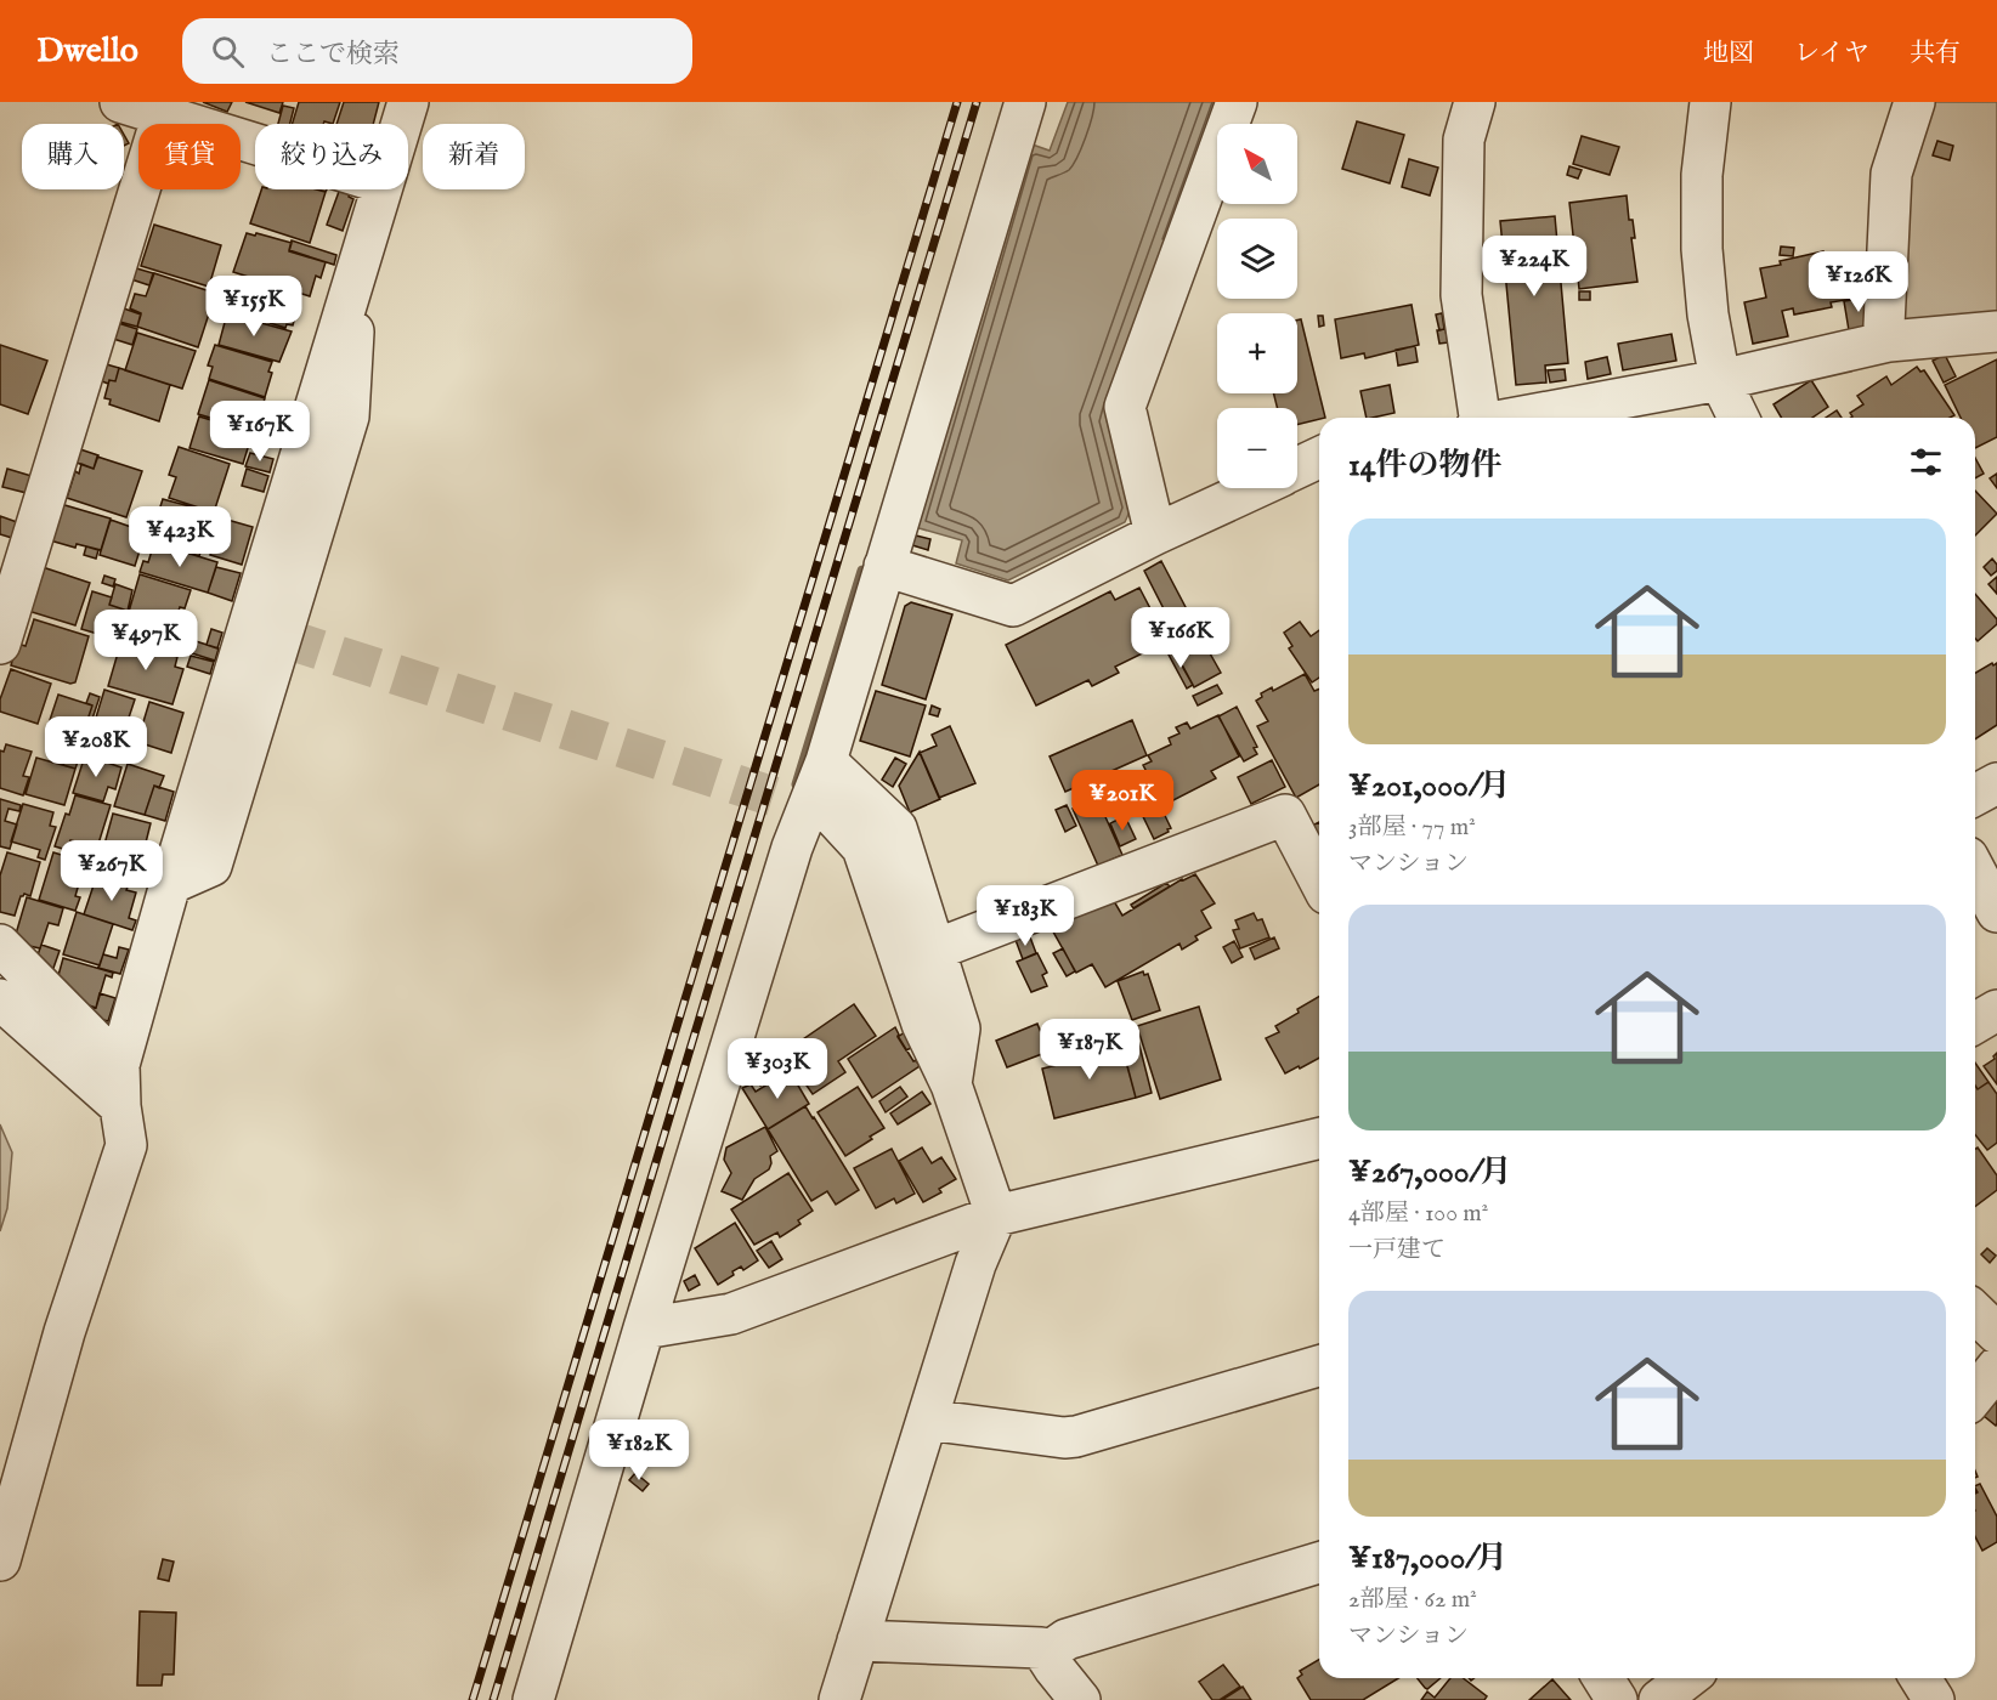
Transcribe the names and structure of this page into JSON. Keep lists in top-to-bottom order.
{
  "north": "top left",
  "page": {
    "header": "Dwello",
    "search": "ここで検索",
    "nav": ["地図", "レイヤ", "共有"],
    "map_buttons": ["+", "−"],
    "chip": [
      "購入",
      "賃貸",
      "絞り込み",
      "新着"
    ],
    "price": [
      "¥224K",
      "¥126K",
      "¥155K",
      "¥167K",
      "¥423K",
      "¥166K",
      "¥497K",
      "¥208K",
      "¥201K",
      "¥267K",
      "¥183K",
      "¥187K",
      "¥303K",
      "¥182K"
    ],
    "heading": "14件の物件",
    "list": [
      {
        "name": "¥201,000/月",
        "note": "3部屋 · 77 m² · マンション"
      },
      {
        "name": "¥267,000/月",
        "note": "4部屋 · 100 m² · 一戸建て"
      },
      {
        "name": "¥187,000/月",
        "note": "2部屋 · 62 m² · マンション"
      }
    ]
  }
}
